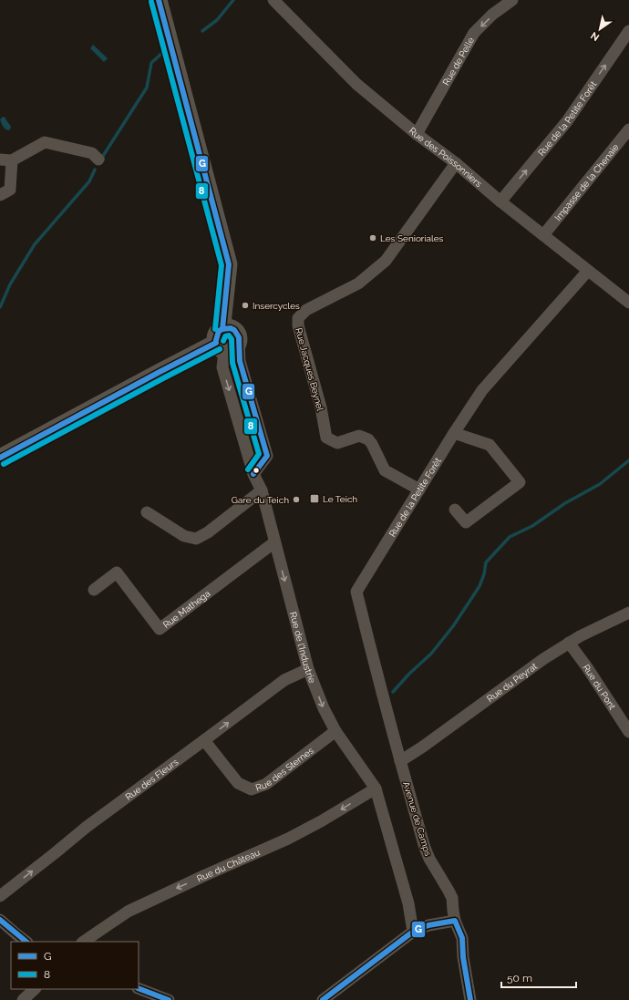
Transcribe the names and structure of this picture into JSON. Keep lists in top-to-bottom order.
{
  "streets": {
    "main road": ["Rue de l'Industrie"],
    "street": [
      "Rue de Pelle",
      "Rue de la Petite Forêt",
      "Rue des Poissonniers",
      "Impasse de la Chenaie",
      "Rue Jacques Beynel",
      "Rue Mathega",
      "Rue du Peyrat",
      "Rue du Pont",
      "Rue des Sternes",
      "Rue des Fleurs",
      "Avenue de Camps",
      "Rue du Château"
    ]
  },
  "crossings": [
    ["Rue de Pelle", "Rue des Poissonniers"],
    ["Rue de la Petite Forêt", "Rue des Poissonniers"],
    ["Rue de la Petite Forêt", "Rue Jacques Beynel"],
    ["Rue de la Petite Forêt", "Rue du Peyrat"],
    ["Rue de la Petite Forêt", "Avenue de Camps"],
    ["Rue des Poissonniers", "Impasse de la Chenaie"],
    ["Rue des Poissonniers", "Rue Jacques Beynel"],
    ["Rue Mathega", "Rue de l'Industrie"],
    ["Rue de l'Industrie", "Rue des Sternes"],
    ["Rue de l'Industrie", "Rue des Fleurs"],
    ["Rue de l'Industrie", "Rue du Château"],
    ["Rue du Peyrat", "Rue du Pont"],
    ["Rue du Peyrat", "Avenue de Camps"],
    ["Rue des Sternes", "Rue des Fleurs"]
  ],
  "one_way": ["Rue de Pelle", "Rue des Fleurs", "Rue du Château"],
  "places": {
    "other": ["Les Senioriales", "Insercycles", "Gare du Teich"],
    "transit": ["Le Teich"]
  },
  "lines": ["transit line G", "transit line 8"],
  "legend": ["G", "8"],
  "scale_bar": "50 m",
  "north": "bottom left"
}
